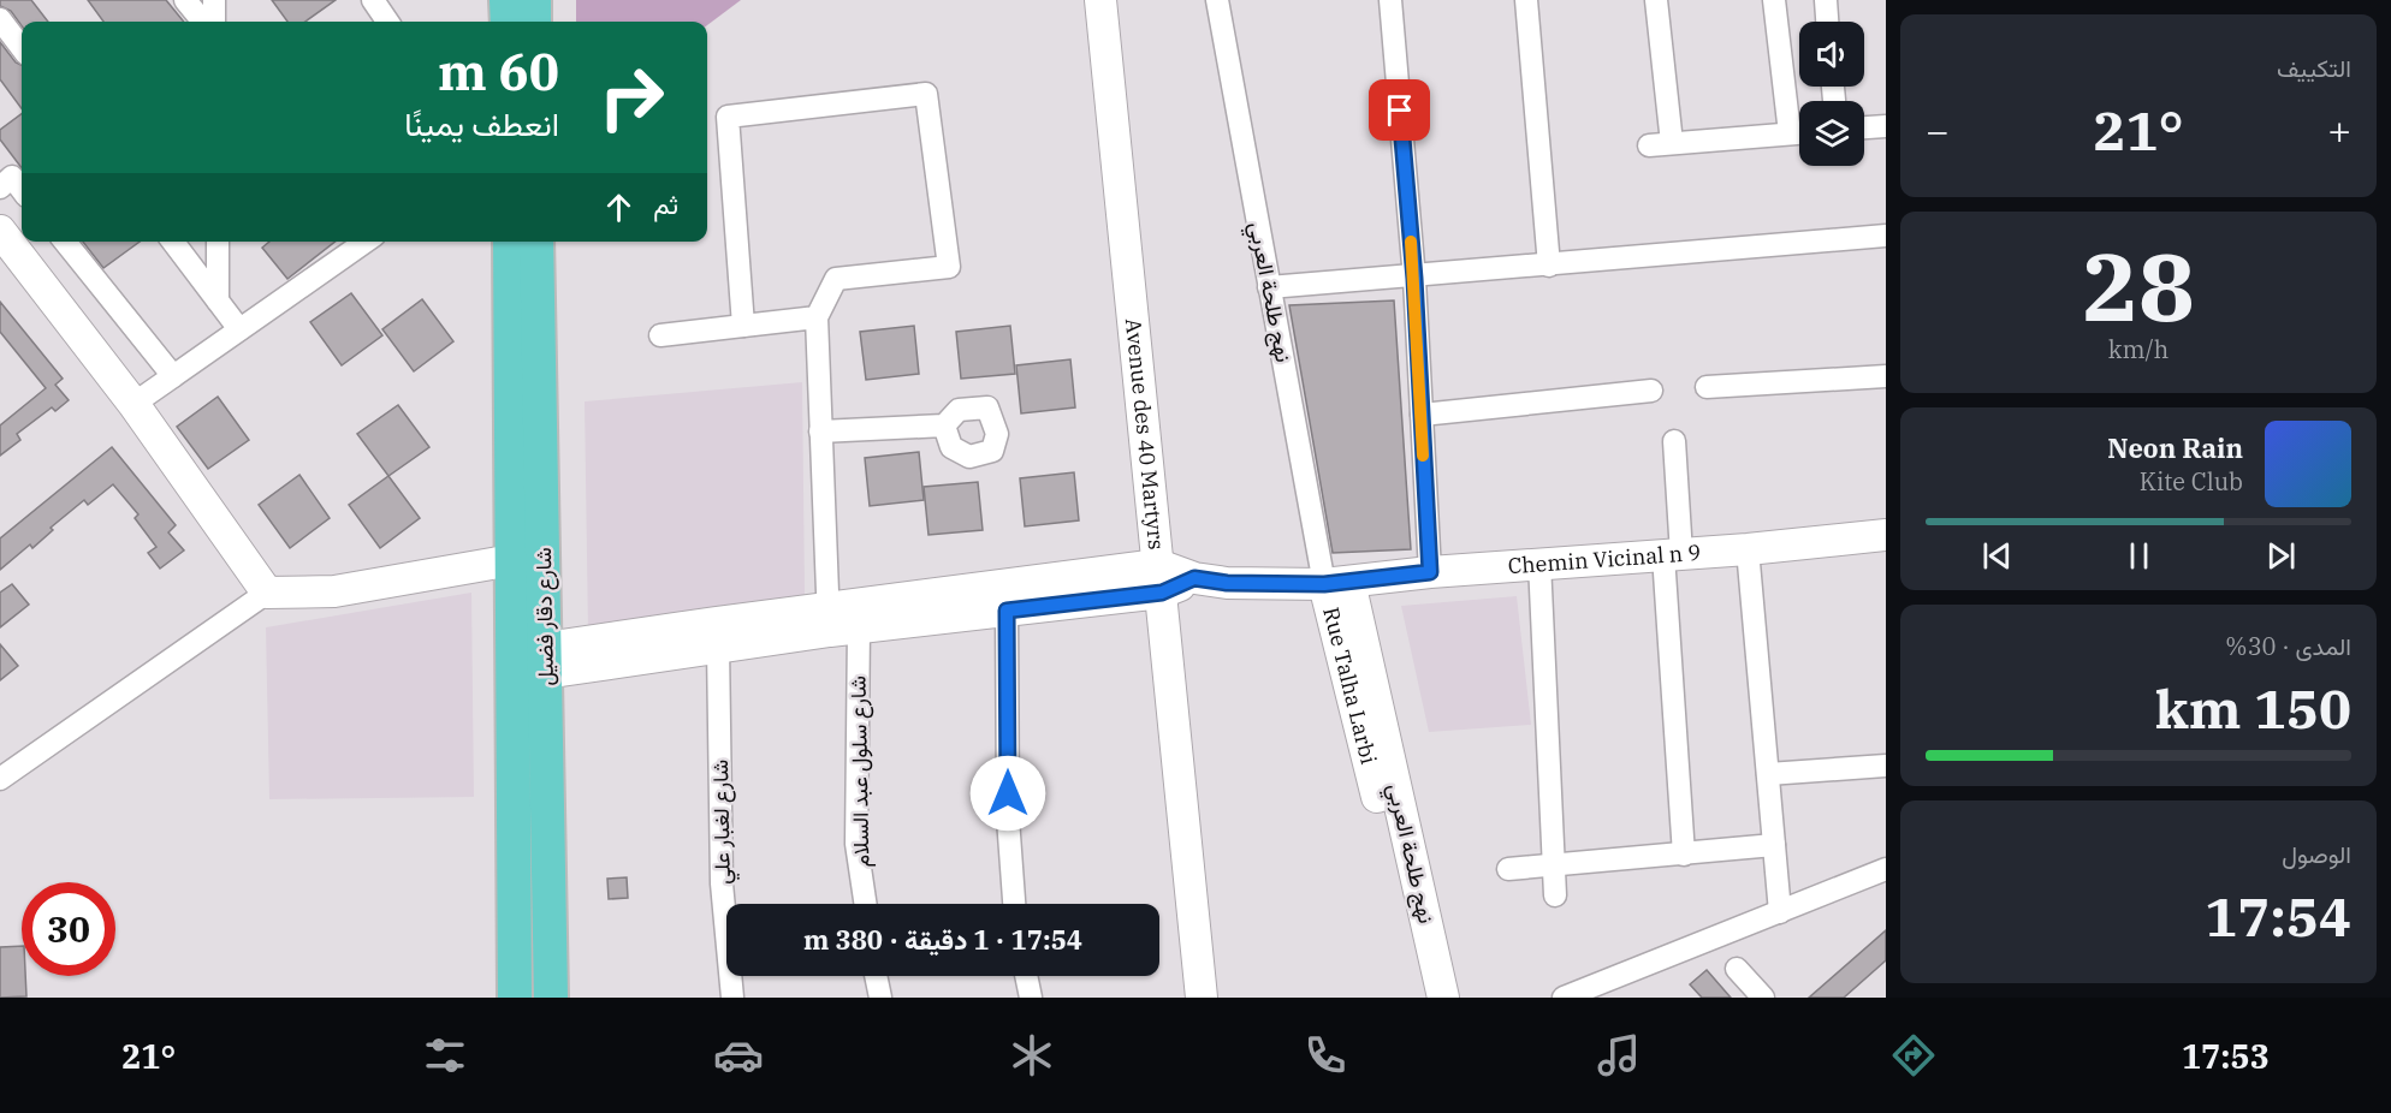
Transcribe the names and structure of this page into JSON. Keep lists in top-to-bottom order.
{
  "streets": {
    "main road": ["شارع دقار فضيل"],
    "street": [
      "نهج طلحة العربي",
      "Avenue des 40 Martyrs",
      "Chemin Vicinal n 9",
      "Rue Talha Larbi",
      "شارع سلول عبد السلام",
      "شارع لغبار علي"
    ]
  },
  "crossings": [
    ["نهج طلحة العربي", "Chemin Vicinal n 9"],
    ["نهج طلحة العربي", "Rue Talha Larbi"],
    ["Avenue des 40 Martyrs", "Chemin Vicinal n 9"],
    ["Chemin Vicinal n 9", "Rue Talha Larbi"]
  ],
  "page": {
    "tile": [
      "التكييف",
      ["28", "km/h"],
      ["المدى · 30%", "150 km"],
      ["الوصول", "17:54"]
    ],
    "turn": ["60 m", "انعطف يمينًا"],
    "heat": ["−", "21°", "+"],
    "then": "ثم",
    "song": ["Neon Rain", "Kite Club"],
    "limit": "30",
    "trip": "17:54 · 1 دقيقة · 380 m",
    "tabs": ["17:53", "21°"]
  }
}
